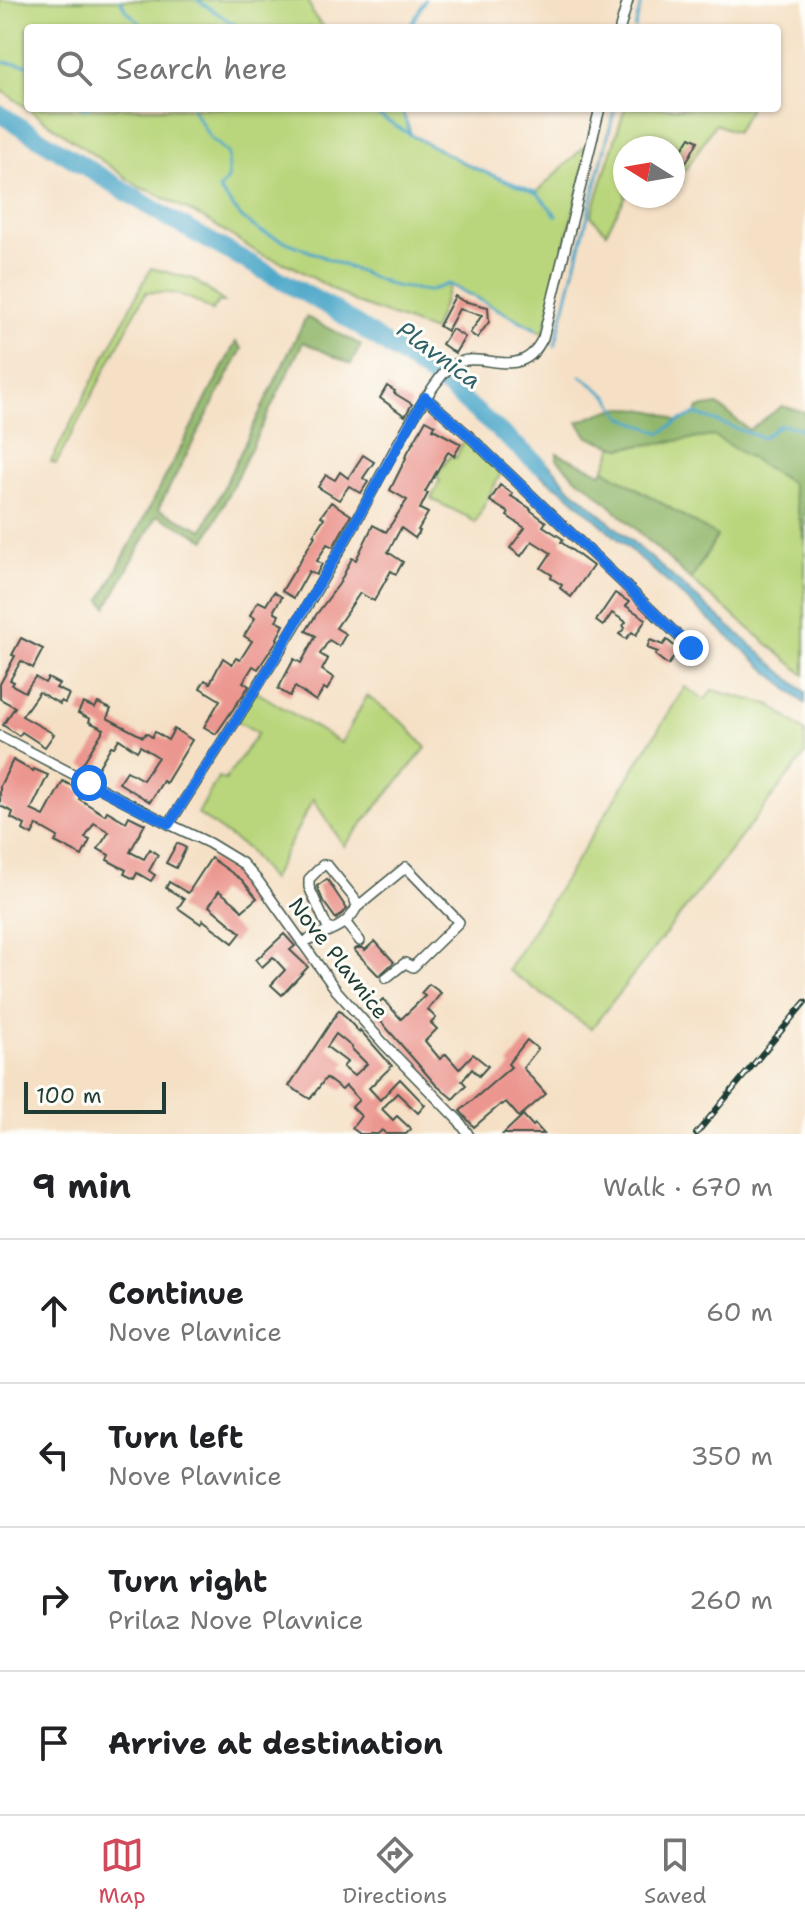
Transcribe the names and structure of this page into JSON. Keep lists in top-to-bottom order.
{
  "streets": {
    "street": ["Nove Plavnice"]
  },
  "water": ["Plavnica"],
  "scale_bar": "100 m",
  "north": "left",
  "page": {
    "search": "Search here",
    "scale": "100 m",
    "heading": ["9 min", "Walk · 670 m"],
    "list": [
      ["Continue", "Nove Plavnice", "60 m"],
      ["Turn left", "Nove Plavnice", "350 m"],
      ["Turn right", "Prilaz Nove Plavnice", "260 m"],
      "Arrive at destination"
    ],
    "nav": ["Map", "Directions", "Saved"]
  }
}
